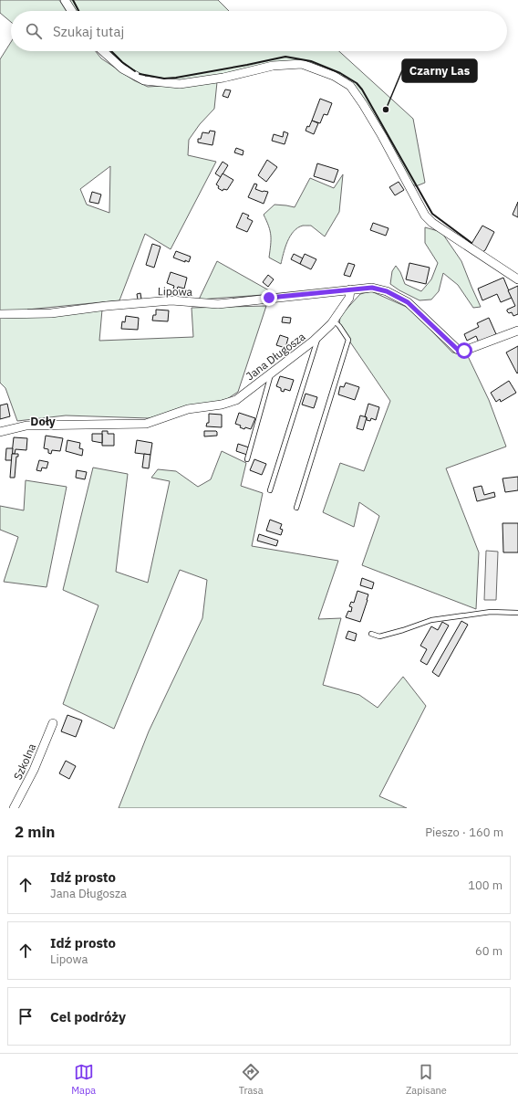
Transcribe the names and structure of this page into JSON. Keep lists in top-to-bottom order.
{
  "streets": {
    "street": ["Lipowa", "Jana Długosza", "Szkolna"]
  },
  "crossings": [
    ["Lipowa", "Jana Długosza"]
  ],
  "districts": ["Doły"],
  "places": ["Czarny Las"],
  "page": {
    "search": "Szukaj tutaj",
    "heading": ["2 min", "Pieszo · 160 m"],
    "list": [
      ["Idź prosto", "Jana Długosza", "100 m"],
      ["Idź prosto", "Lipowa", "60 m"],
      "Cel podróży"
    ],
    "nav": ["Mapa", "Trasa", "Zapisane"]
  }
}
